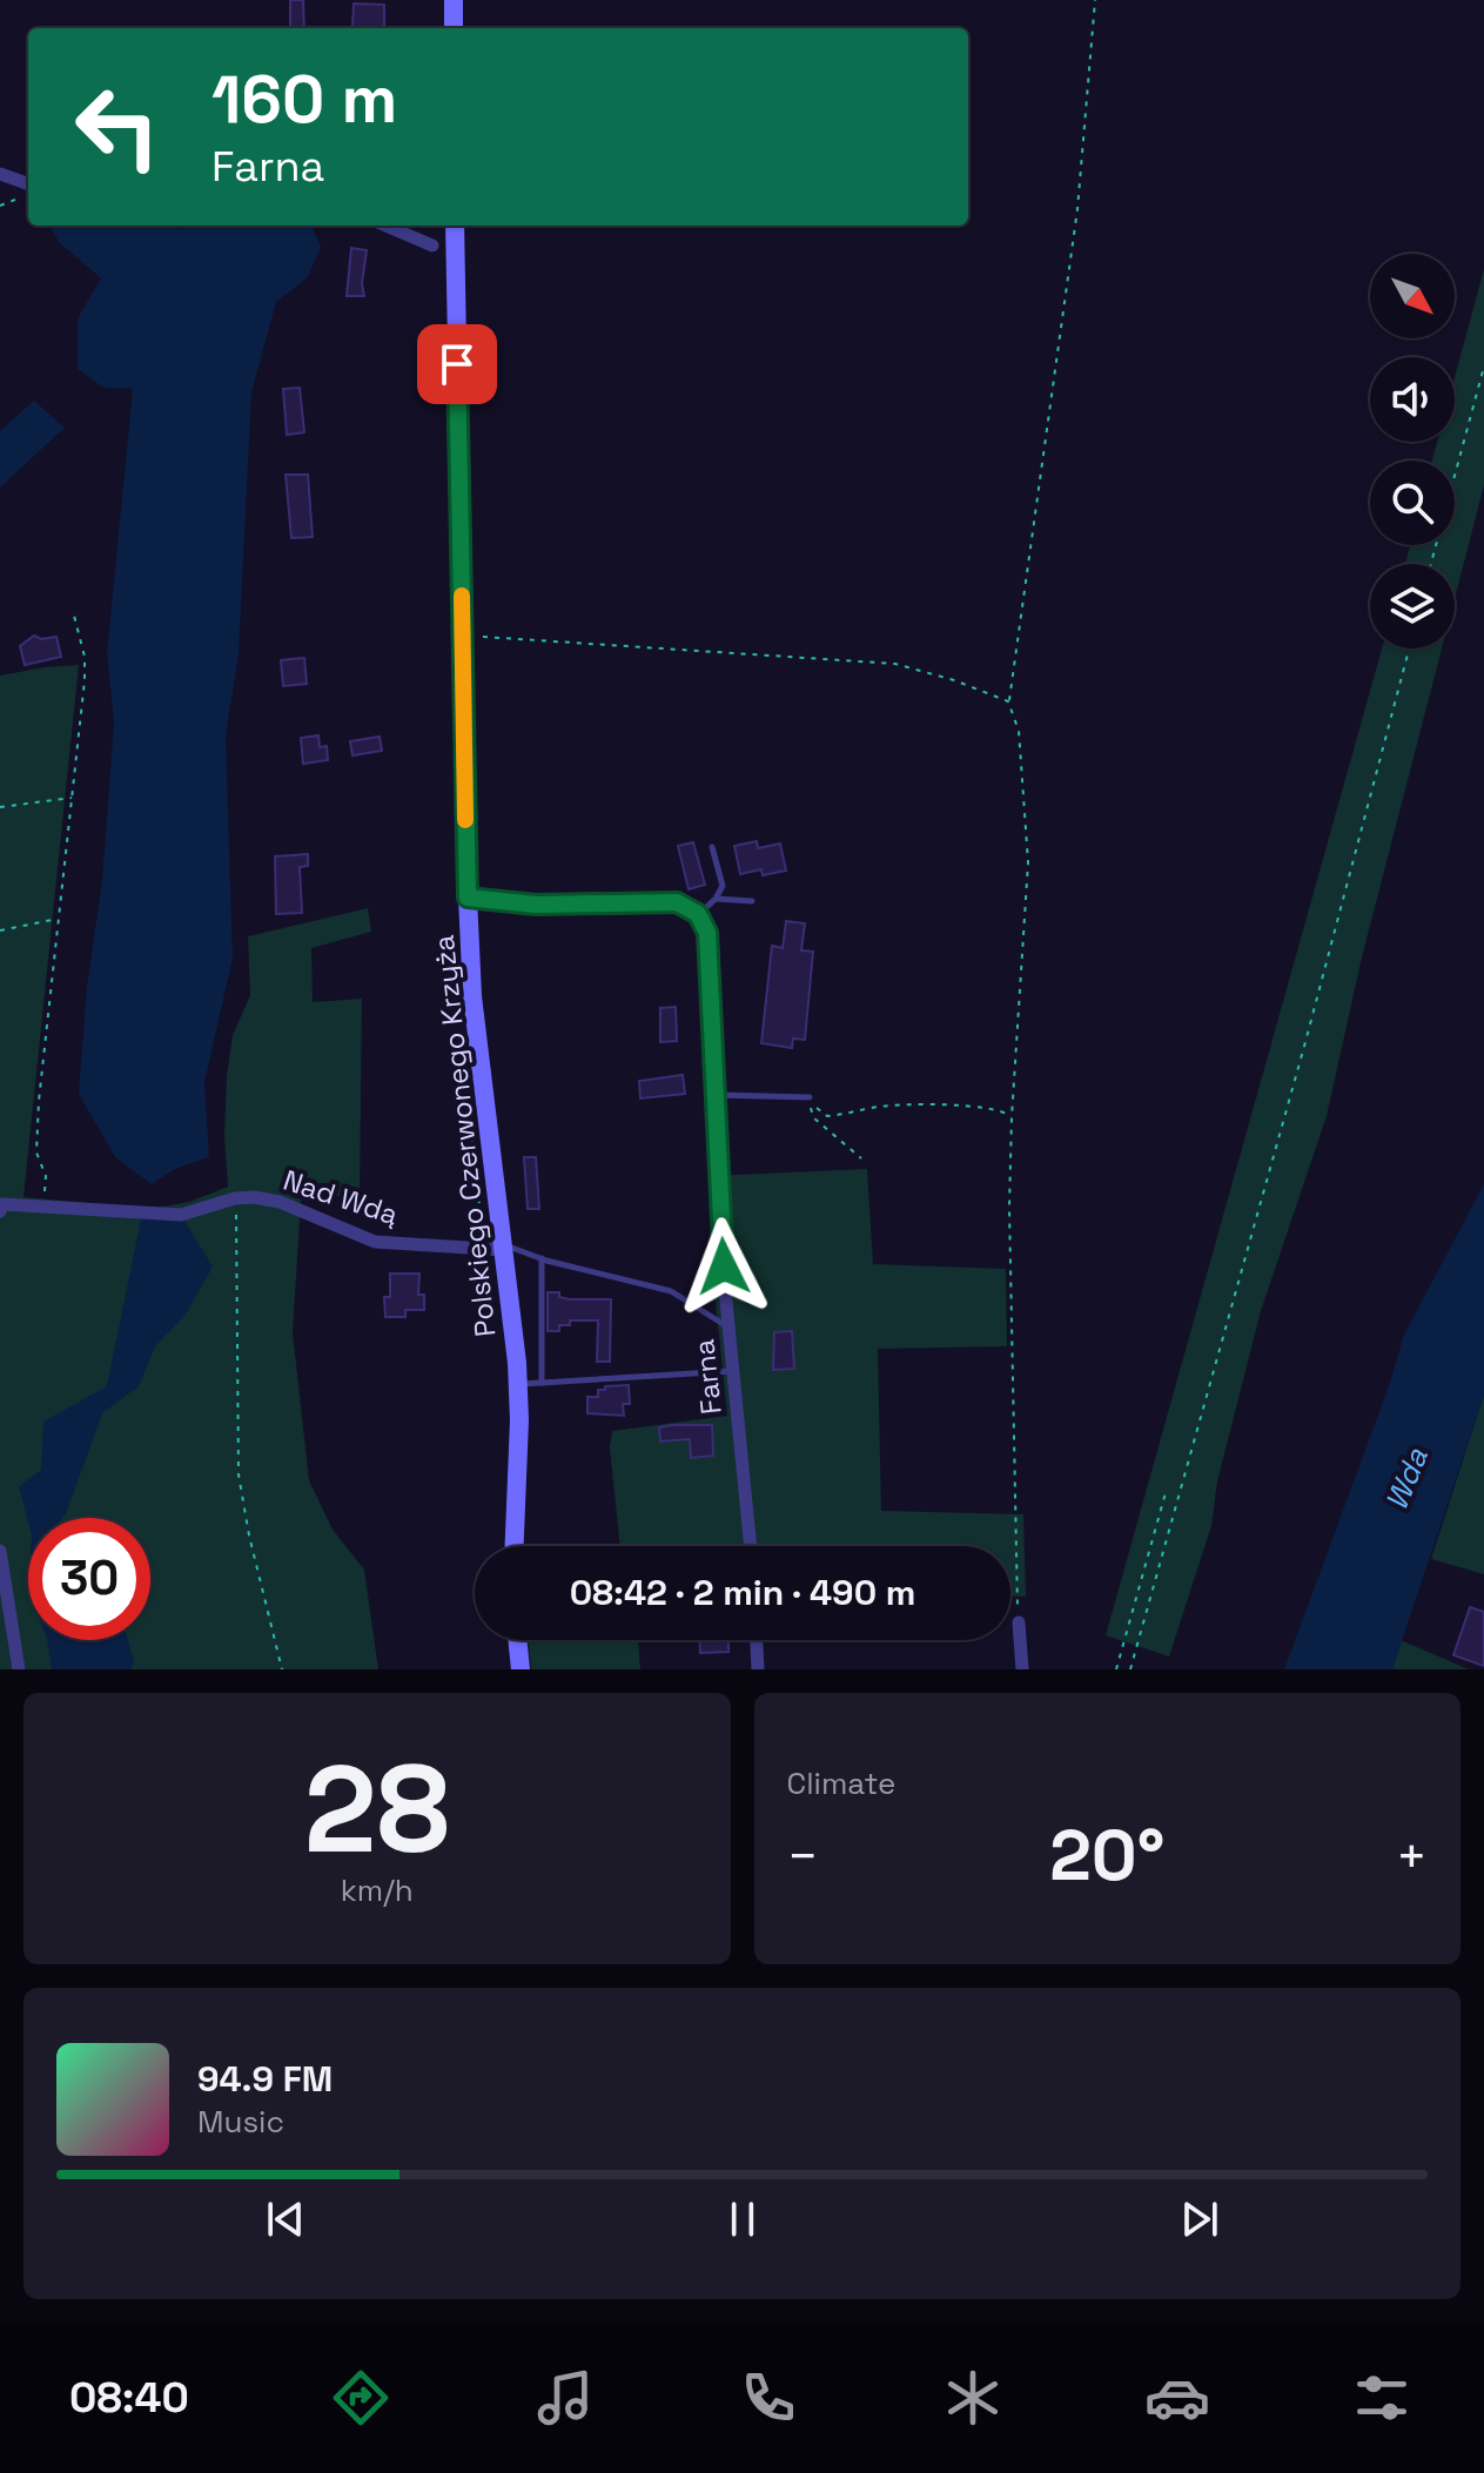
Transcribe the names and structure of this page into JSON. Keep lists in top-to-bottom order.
{
  "streets": {
    "street": ["Polskiego Czerwonego Krzyża", "Nad Wdą", "Farna"]
  },
  "crossings": [
    ["Polskiego Czerwonego Krzyża", "Nad Wdą"]
  ],
  "water": ["Wda"],
  "north": "bottom right",
  "page": {
    "turn": ["160 m", "Farna"],
    "limit": "30",
    "trip": "08:42 · 2 min · 490 m",
    "tile": [
      ["28", "km/h"],
      "Climate"
    ],
    "heat": ["−", "20°", "+"],
    "song": ["94.9 FM", "Music"],
    "tabs": "08:40"
  }
}
